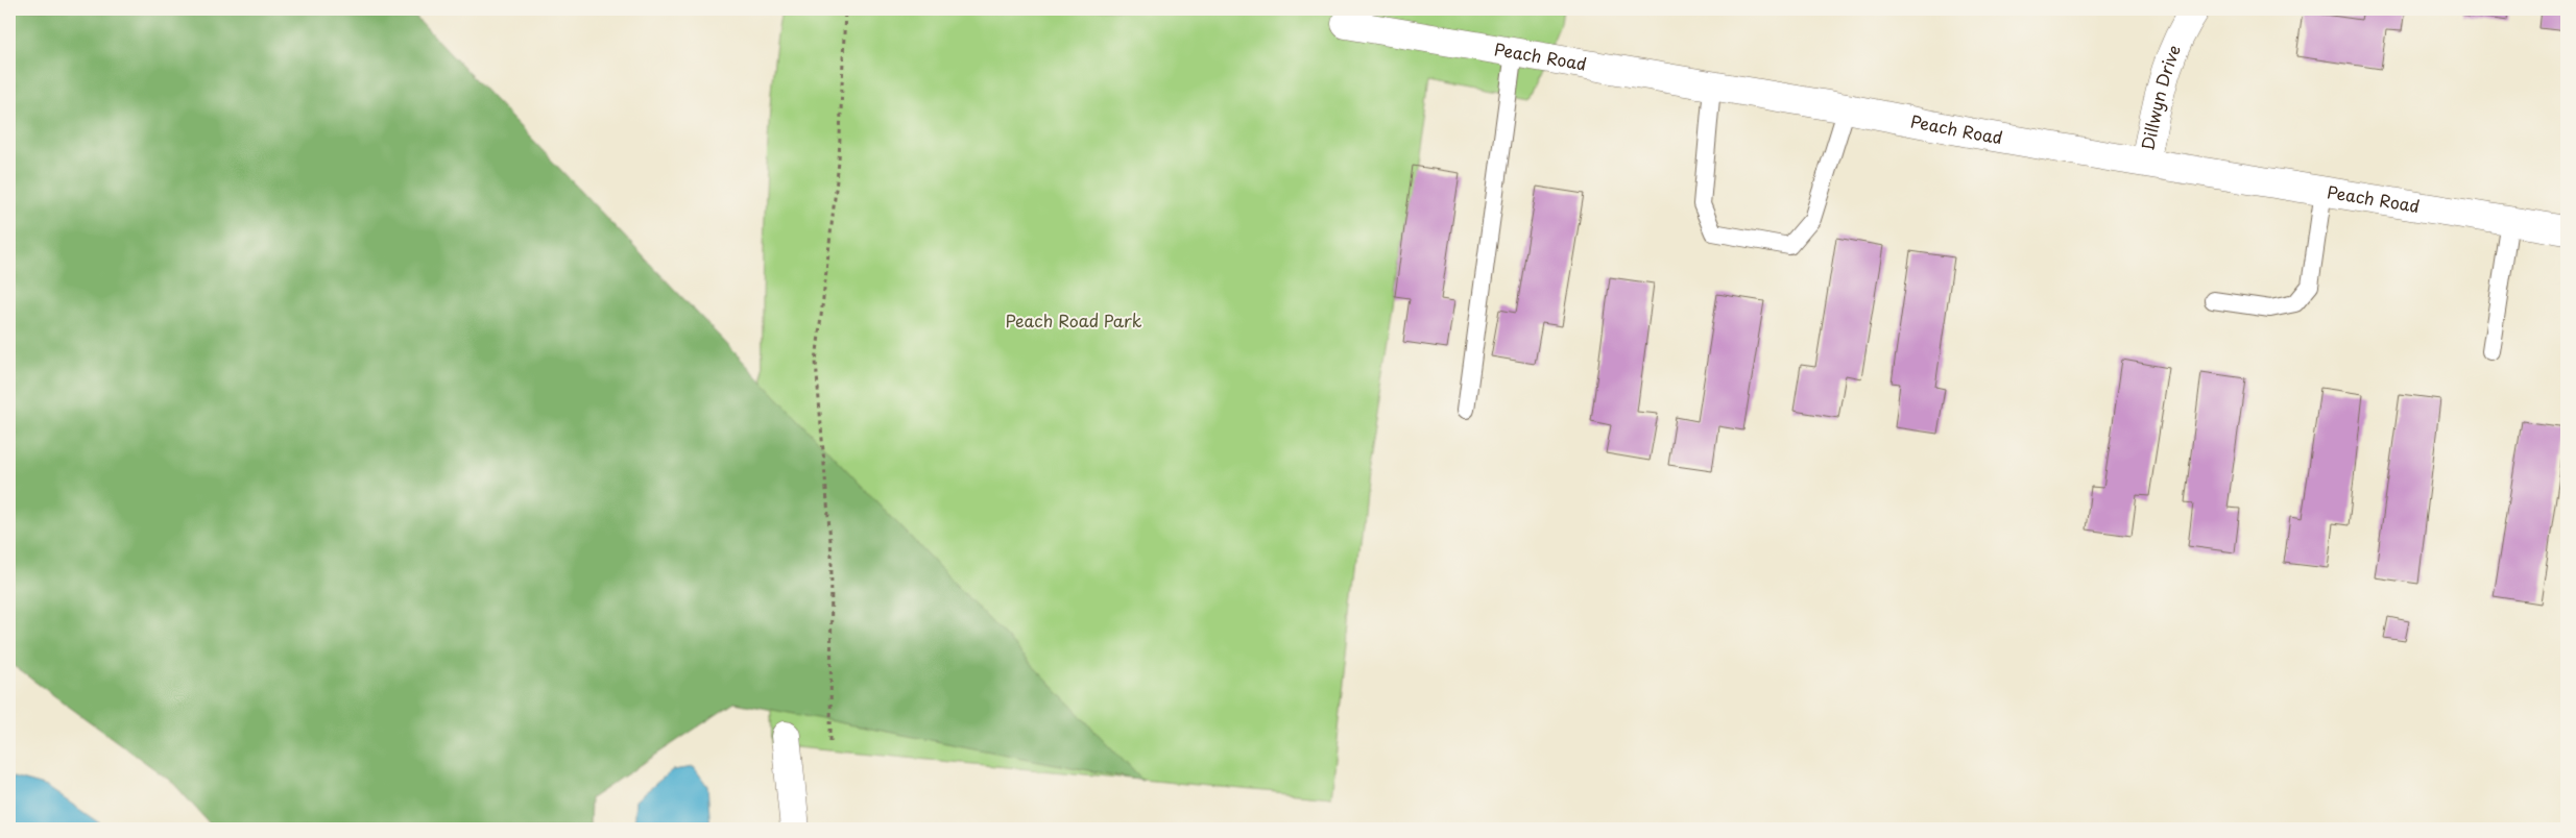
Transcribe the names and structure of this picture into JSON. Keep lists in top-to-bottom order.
{
  "streets": {
    "street": ["Peach Road", "Dillwyn Drive"]
  },
  "crossings": [
    ["Peach Road", "Dillwyn Drive"]
  ],
  "parks": ["Peach Road Park"]
}
